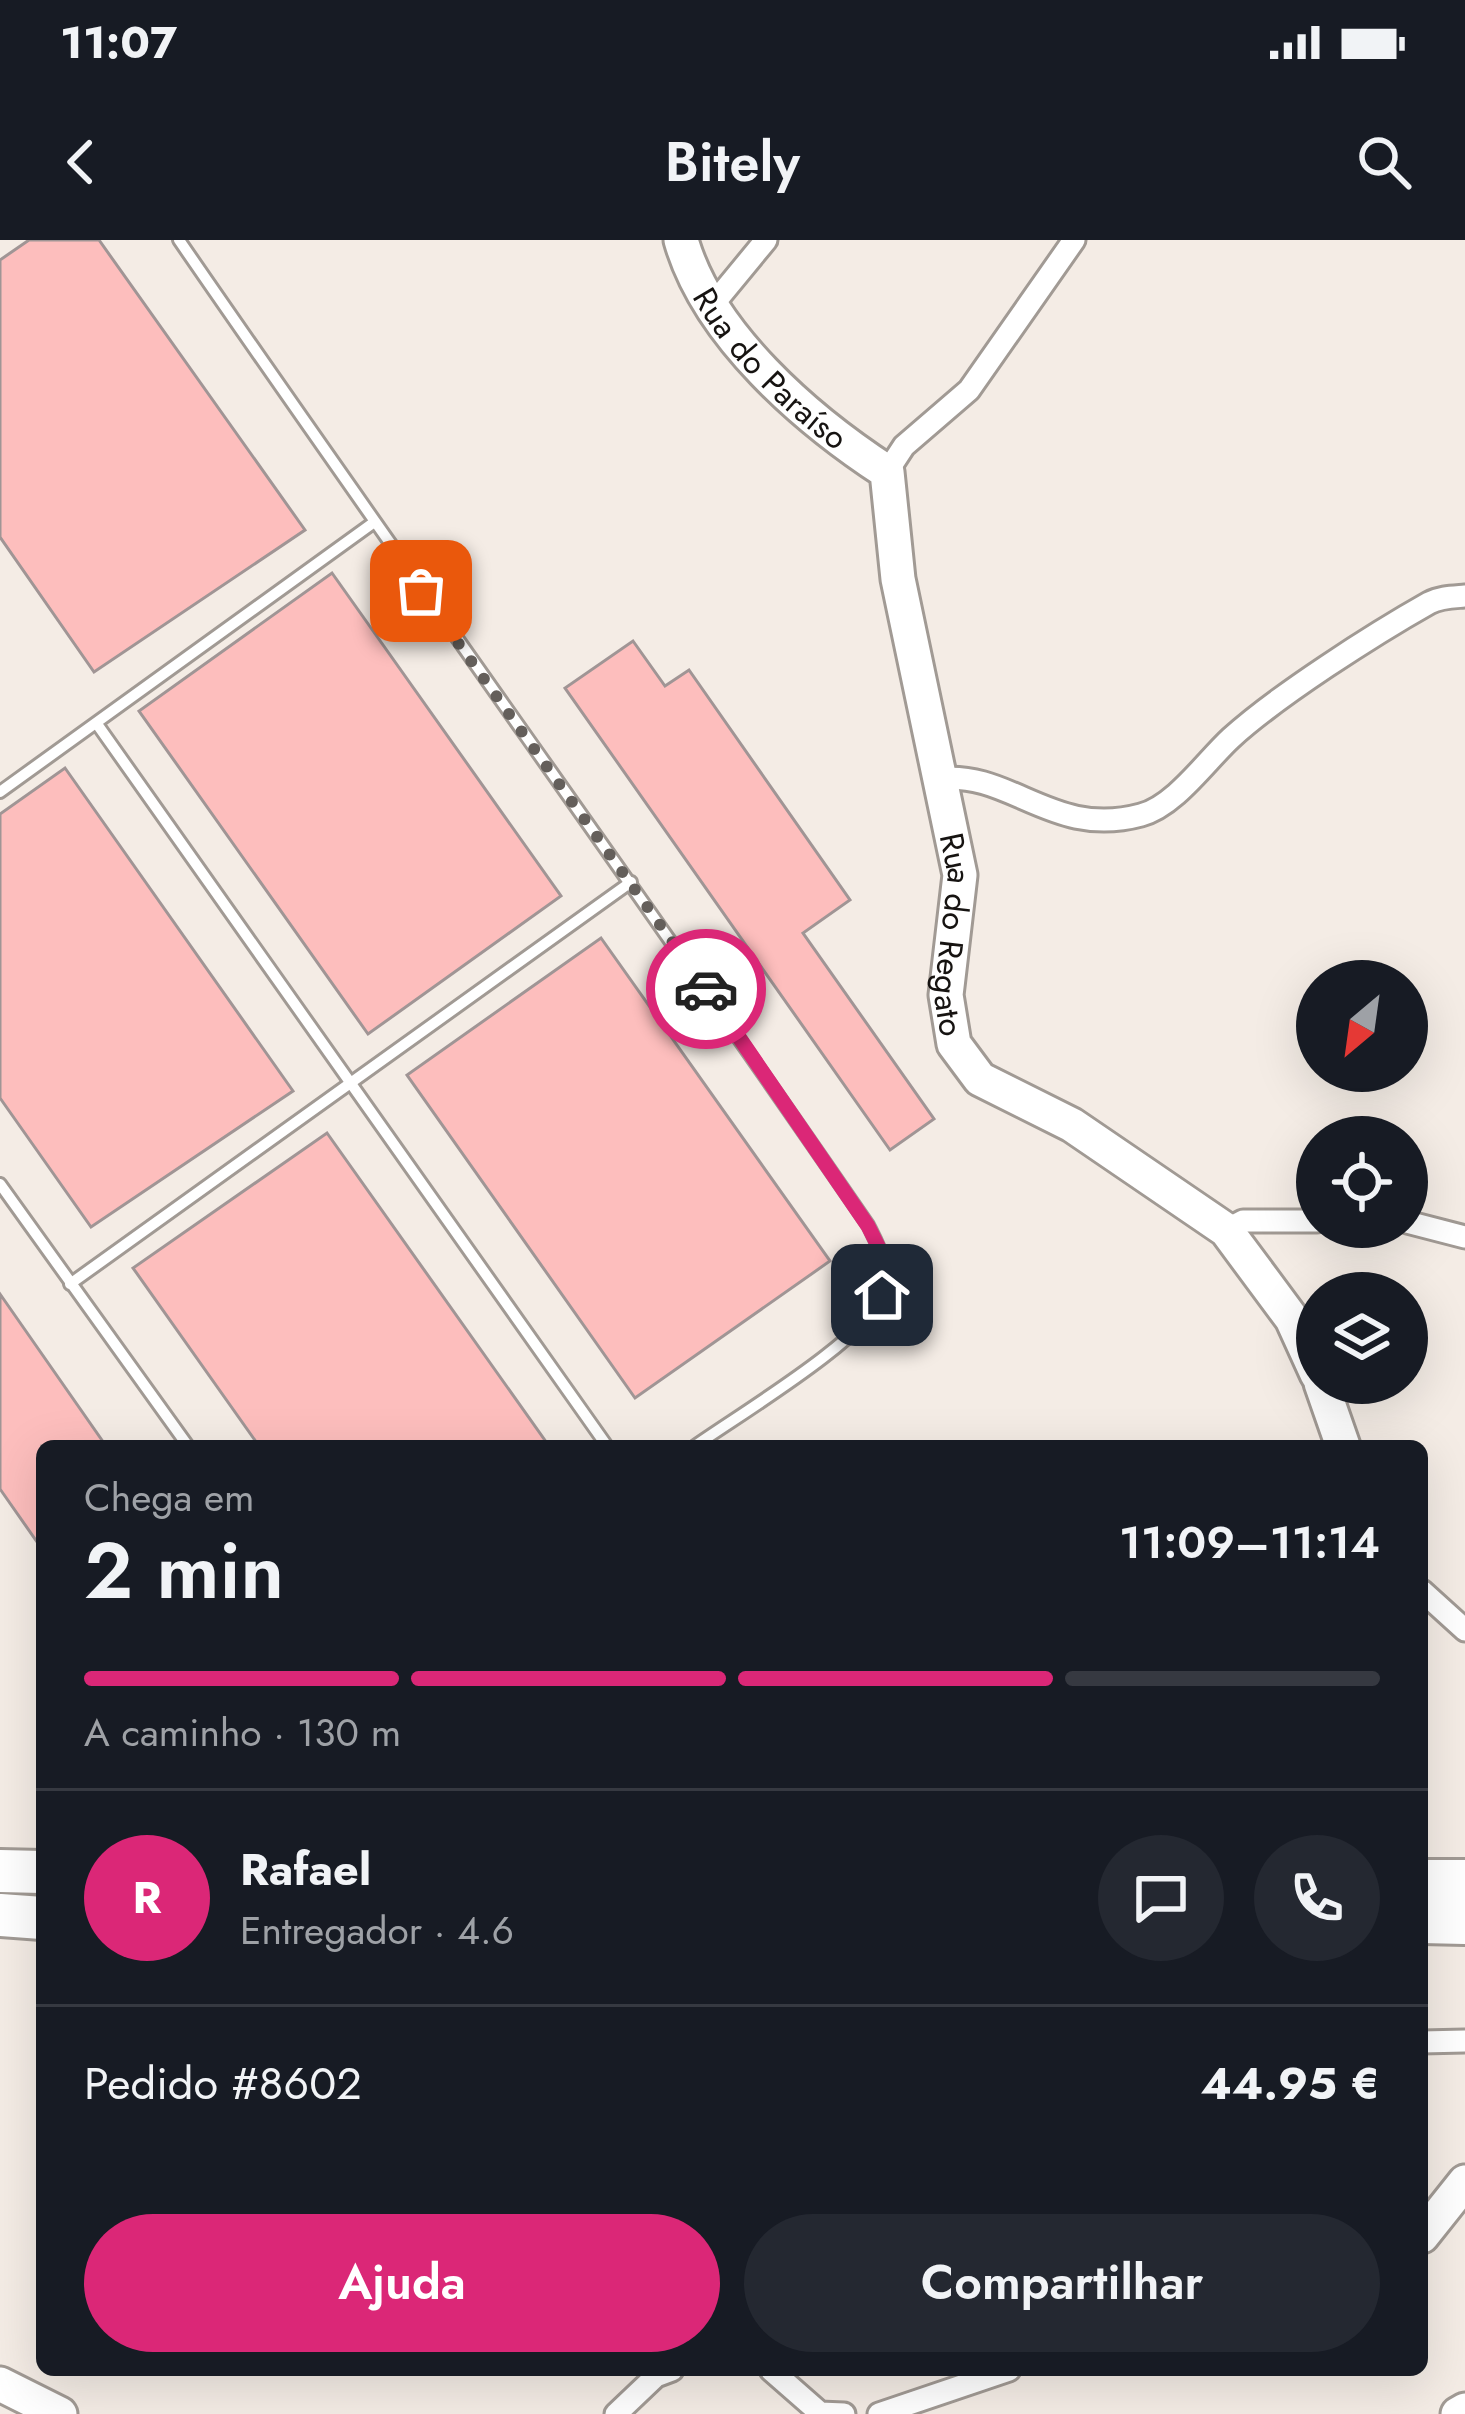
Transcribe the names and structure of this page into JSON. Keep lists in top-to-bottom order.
{
  "streets": {
    "street": ["Rua do Paraíso", "Rua do Regato"]
  },
  "crossings": [
    ["Rua do Paraíso", "Rua do Regato"]
  ],
  "north": "bottom left",
  "page": {
    "status": "11:07",
    "header": "Bitely",
    "heading": ["2 min", "Chega em", "11:09–11:14"],
    "panel": [
      "Rafael",
      "Entregador · 4.6",
      "Pedido #8602",
      "44.95 €"
    ],
    "bar": "A caminho · 130 m",
    "round": "R",
    "buttons": ["Ajuda", "Compartilhar"]
  }
}
